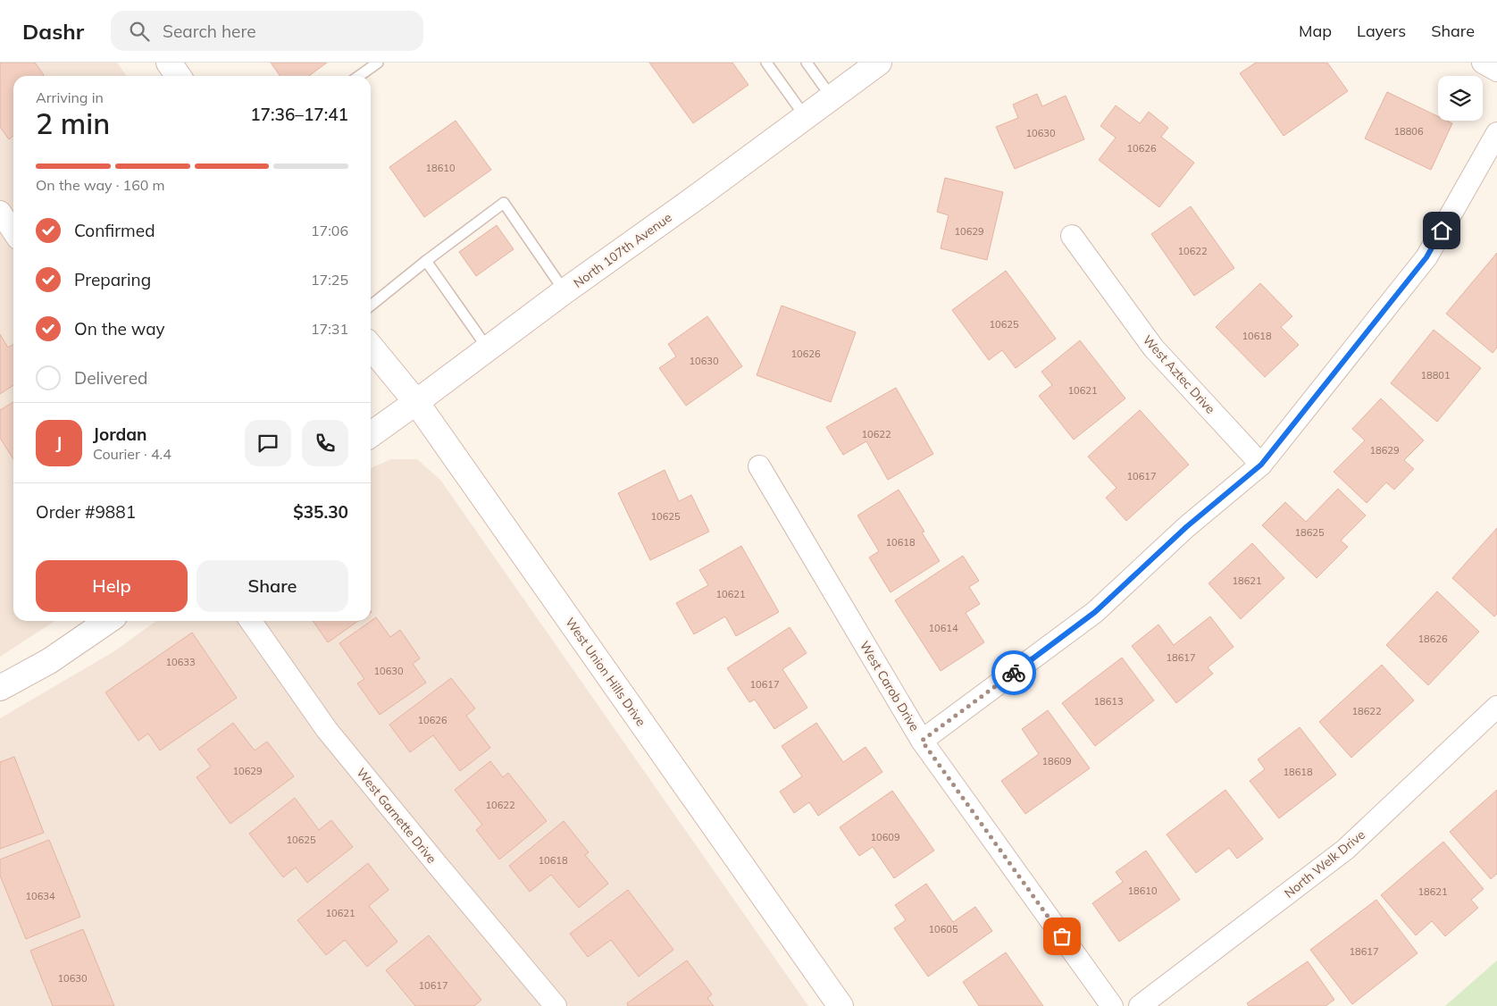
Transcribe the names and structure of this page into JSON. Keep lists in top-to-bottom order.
{
  "streets": {
    "main road": ["North 107th Avenue", "West Union Hills Drive"],
    "street": [
      "West Aztec Drive",
      "West Carob Drive",
      "West Garnette Drive",
      "North Welk Drive"
    ]
  },
  "crossings": [
    ["North 107th Avenue", "West Union Hills Drive"]
  ],
  "house_numbers": [
    "18806",
    "10630",
    "10626",
    "18610",
    "10629",
    "10622",
    "10625",
    "10618",
    "10626",
    "10630",
    "18801",
    "10621",
    "10622",
    "18629",
    "10617",
    "10625",
    "18625",
    "10618",
    "18621",
    "10621",
    "10614",
    "18626",
    "18617",
    "10633",
    "10630",
    "10617",
    "18613",
    "18622",
    "10626",
    "18609",
    "10629",
    "18618",
    "10622",
    "10609",
    "10625",
    "10618",
    "18610",
    "18621",
    "10634",
    "10621",
    "10605",
    "18617",
    "10630",
    "10617"
  ],
  "page": {
    "header": "Dashr",
    "search": "Search here",
    "nav": ["Map", "Layers", "Share"],
    "heading": ["2 min", "Arriving in", "17:36–17:41"],
    "panel": [
      "Jordan",
      "Courier · 4.4",
      "Order #9881",
      "$35.30"
    ],
    "bar": "On the way · 160 m",
    "list": [
      ["Confirmed", "17:06"],
      ["Preparing", "17:25"],
      ["On the way", "17:31"],
      "Delivered"
    ],
    "round": "J",
    "buttons": ["Help", "Share"]
  }
}
